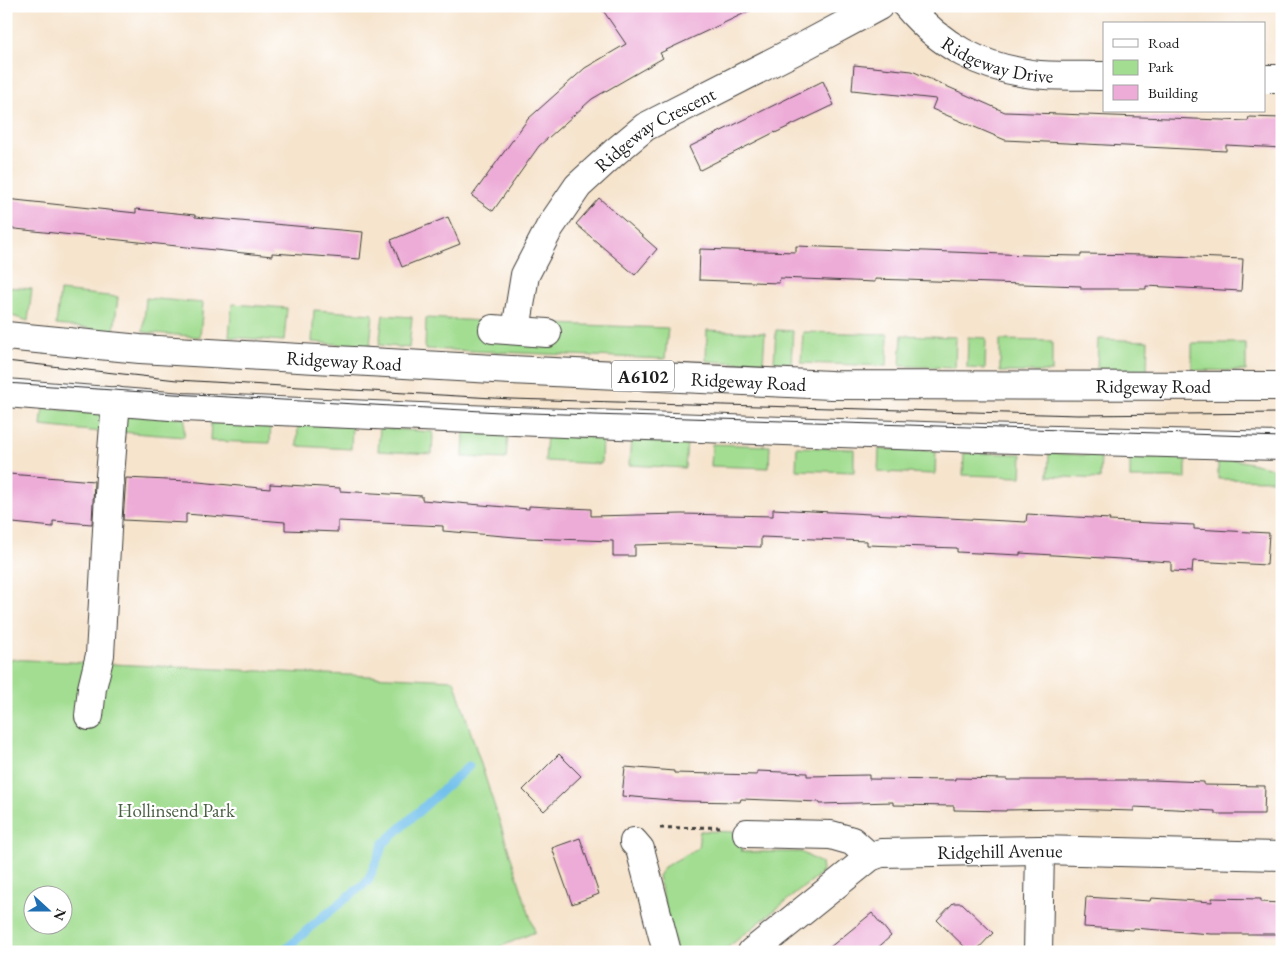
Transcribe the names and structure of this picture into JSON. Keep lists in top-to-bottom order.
{
  "streets": {
    "main road": [
      "Ridgeway Drive",
      "Ridgeway Crescent",
      "Ridgeway Road",
      "A6102",
      "Ridgehill Avenue"
    ]
  },
  "parks": ["Hollinsend Park"],
  "legend": ["Road", "Park", "Building"],
  "north": "right"
}
